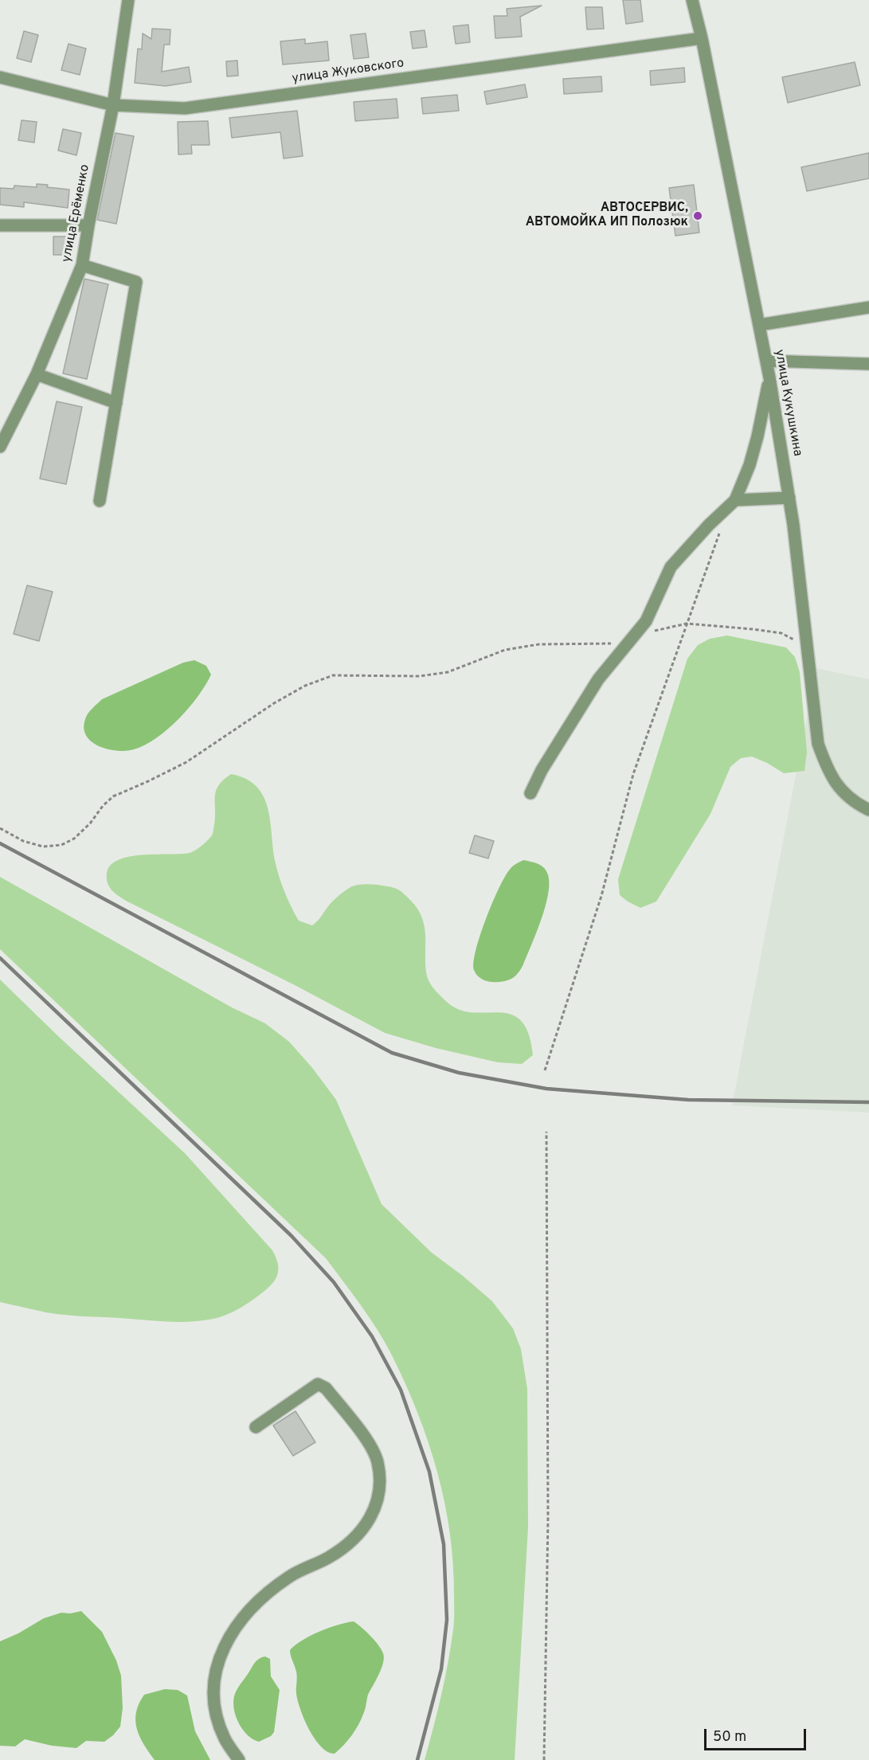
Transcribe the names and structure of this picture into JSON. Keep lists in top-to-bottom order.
{
  "streets": {
    "street": ["улица Жуковского", "улица Ерёменко", "улица Кукушкина"]
  },
  "crossings": [
    ["улица Жуковского", "улица Ерёменко"],
    ["улица Жуковского", "улица Кукушкина"]
  ],
  "places": ["АВТОСЕРВИС, АВТОМОЙКА ИП Полозюк"],
  "scale_bar": "50 m"
}
